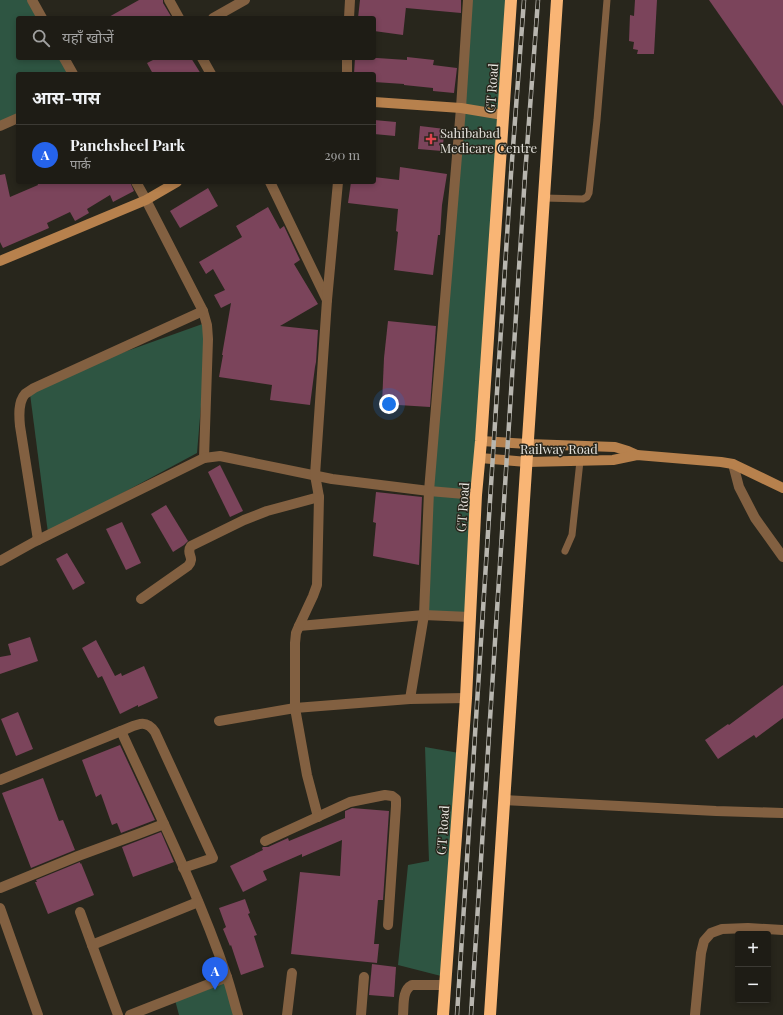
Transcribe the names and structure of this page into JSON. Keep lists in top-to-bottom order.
{
  "streets": {
    "highway": ["GT Road"],
    "street": ["Railway Road"]
  },
  "crossings": [
    ["GT Road", "Railway Road"]
  ],
  "places": {
    "health": ["Sahibabad Medicare Centre"]
  },
  "page": {
    "search": "यहाँ खोजें",
    "heading": "आस-पास",
    "list": [
      {
        "mark": "A",
        "name": "Panchsheel Park",
        "note": "पार्क",
        "value": "290 m"
      }
    ],
    "map_buttons": ["+", "−"],
    "pins": "A"
  }
}
